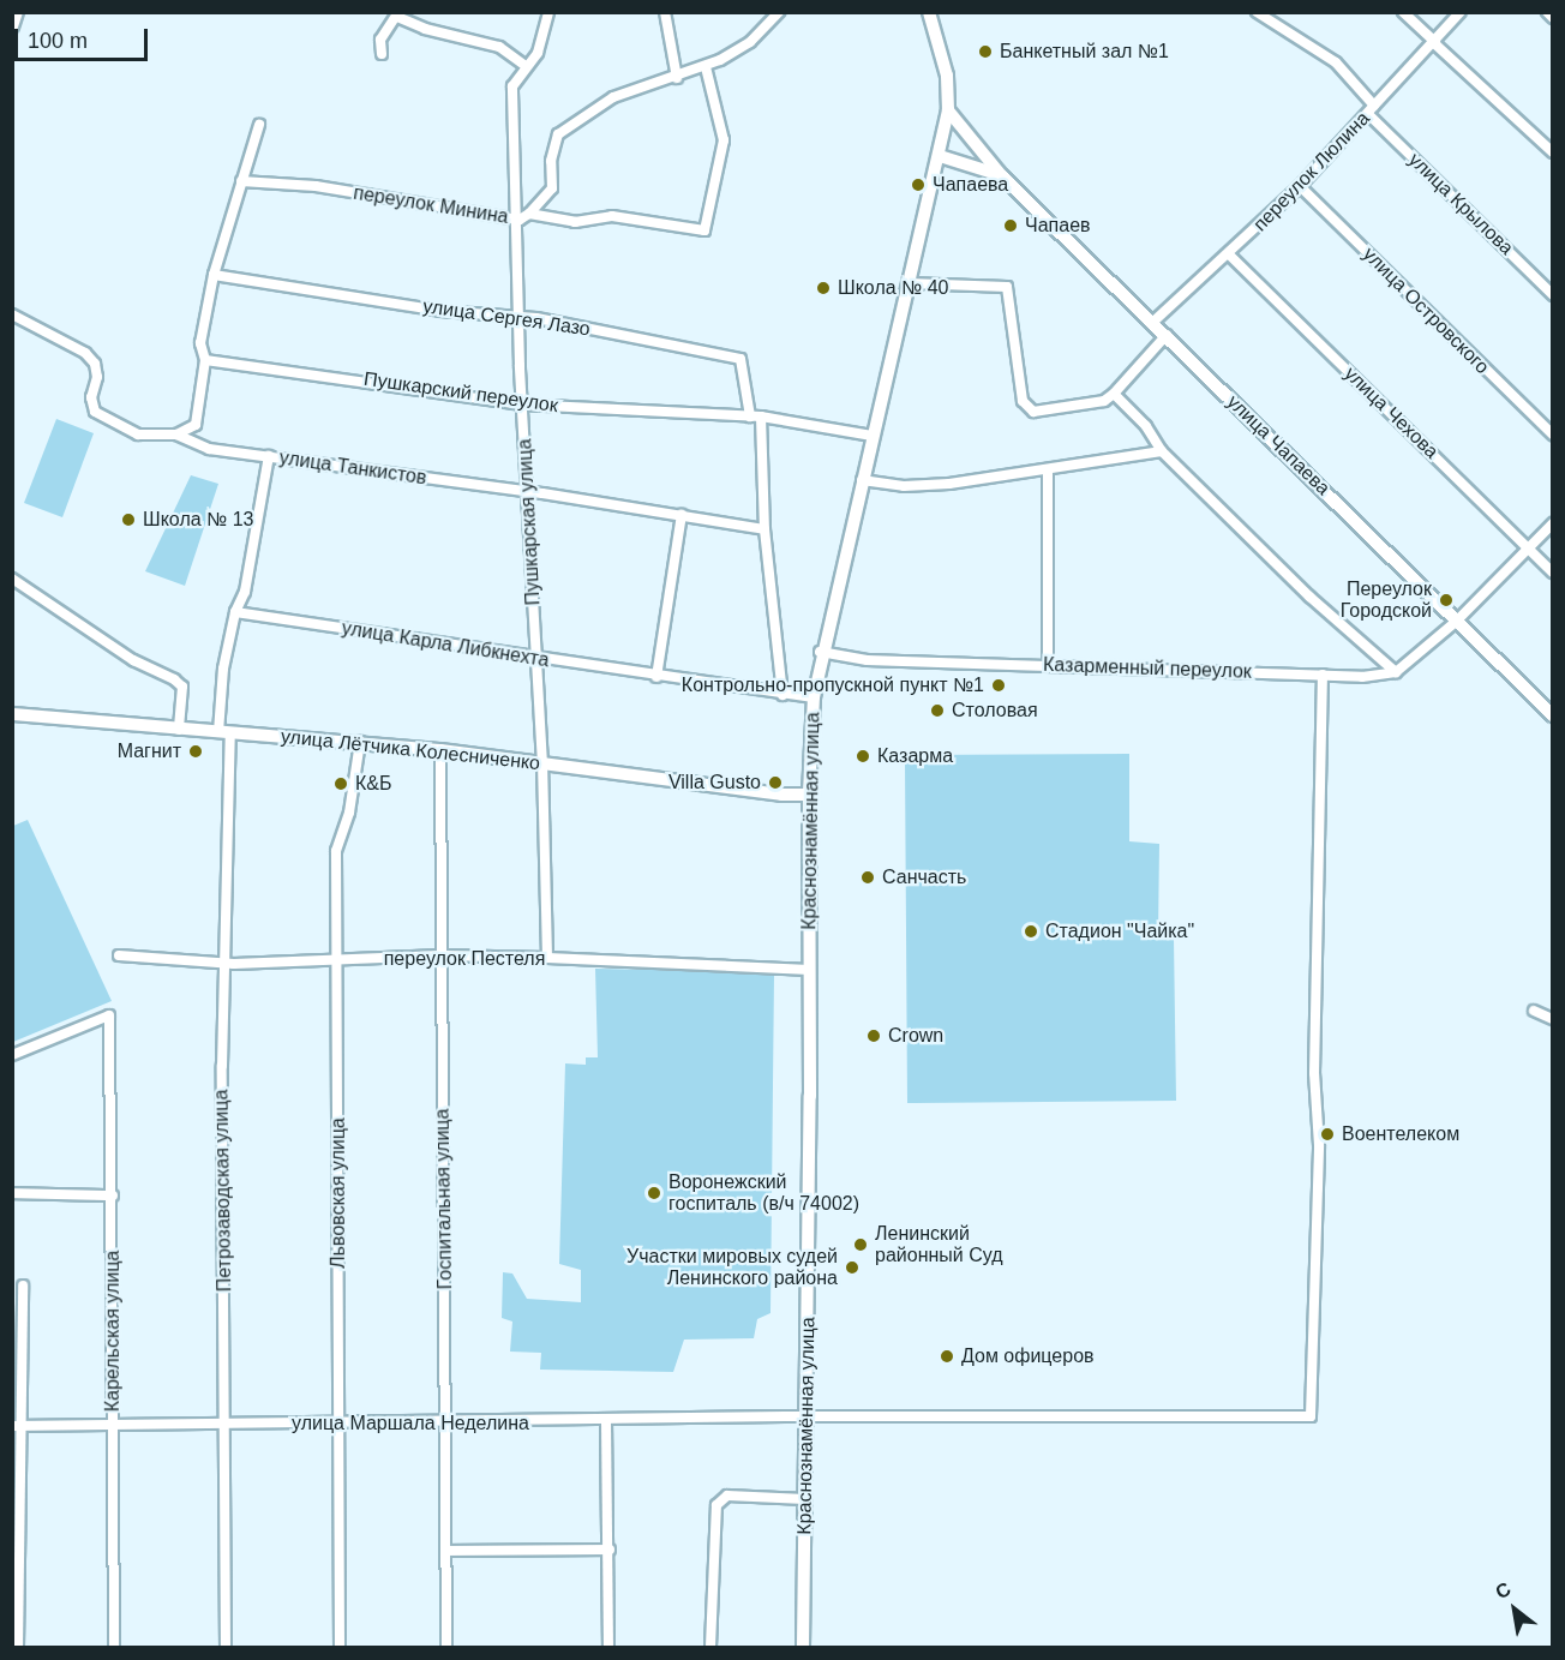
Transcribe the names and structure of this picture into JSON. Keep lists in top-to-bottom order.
{
  "streets": {
    "street": [
      "переулок Люлина",
      "улица Крылова",
      "переулок Минина",
      "улица Островского",
      "улица Сергея Лазо",
      "Пушкарский переулок",
      "улица Чехова",
      "улица Чапаева",
      "улица Танкистов",
      "Пушкарская улица",
      "улица Карла Либкнехта",
      "Казарменный переулок",
      "улица Лётчика Колесниченко",
      "Краснознамённая улица",
      "переулок Пестеля",
      "Петрозаводская улица",
      "Львовская улица",
      "Госпитальная улица",
      "Карельская улица",
      "улица Маршала Неделина"
    ]
  },
  "crossings": [
    ["переулок Люлина", "улица Крылова"],
    ["переулок Люлина", "улица Островского"],
    ["переулок Люлина", "улица Чехова"],
    ["переулок Люлина", "улица Чапаева"],
    ["переулок Минина", "Пушкарская улица"],
    ["улица Сергея Лазо", "Пушкарский переулок"],
    ["улица Сергея Лазо", "Пушкарская улица"],
    ["Пушкарский переулок", "Пушкарская улица"],
    ["Пушкарский переулок", "Краснознамённая улица"],
    ["улица Чапаева", "Краснознамённая улица"],
    ["улица Танкистов", "Пушкарская улица"],
    ["улица Танкистов", "Петрозаводская улица"],
    ["Пушкарская улица", "улица Карла Либкнехта"],
    ["Пушкарская улица", "улица Лётчика Колесниченко"],
    ["Пушкарская улица", "переулок Пестеля"],
    ["улица Карла Либкнехта", "Краснознамённая улица"],
    ["улица Карла Либкнехта", "Петрозаводская улица"],
    ["Казарменный переулок", "Краснознамённая улица"],
    ["Казарменный переулок", "улица Маршала Неделина"],
    ["улица Лётчика Колесниченко", "Краснознамённая улица"],
    ["улица Лётчика Колесниченко", "Петрозаводская улица"],
    ["улица Лётчика Колесниченко", "Львовская улица"],
    ["улица Лётчика Колесниченко", "Госпитальная улица"],
    ["Краснознамённая улица", "переулок Пестеля"],
    ["Краснознамённая улица", "улица Маршала Неделина"],
    ["переулок Пестеля", "Петрозаводская улица"],
    ["переулок Пестеля", "Львовская улица"],
    ["переулок Пестеля", "Госпитальная улица"],
    ["Петрозаводская улица", "улица Маршала Неделина"],
    ["Львовская улица", "улица Маршала Неделина"],
    ["Госпитальная улица", "улица Маршала Неделина"],
    ["Карельская улица", "улица Маршала Неделина"]
  ],
  "places": [
    "Банкетный зал №1",
    "Чапаева",
    "Чапаев",
    "Школа № 40",
    "Школа № 13",
    "Переулок Городской",
    "Контрольно-пропускной пункт №1",
    "Столовая",
    "Магнит",
    "Казарма",
    "Villa Gusto",
    "К&Б",
    "Санчасть",
    "Стадион \"Чайка\"",
    "Crown",
    "Воентелеком",
    "Воронежский госпиталь (в/ч 74002)",
    "Ленинский районный Суд",
    "Участки мировых судей Ленинского района",
    "Дом офицеров"
  ],
  "scale_bar": "100 m",
  "north": "top left"
}
